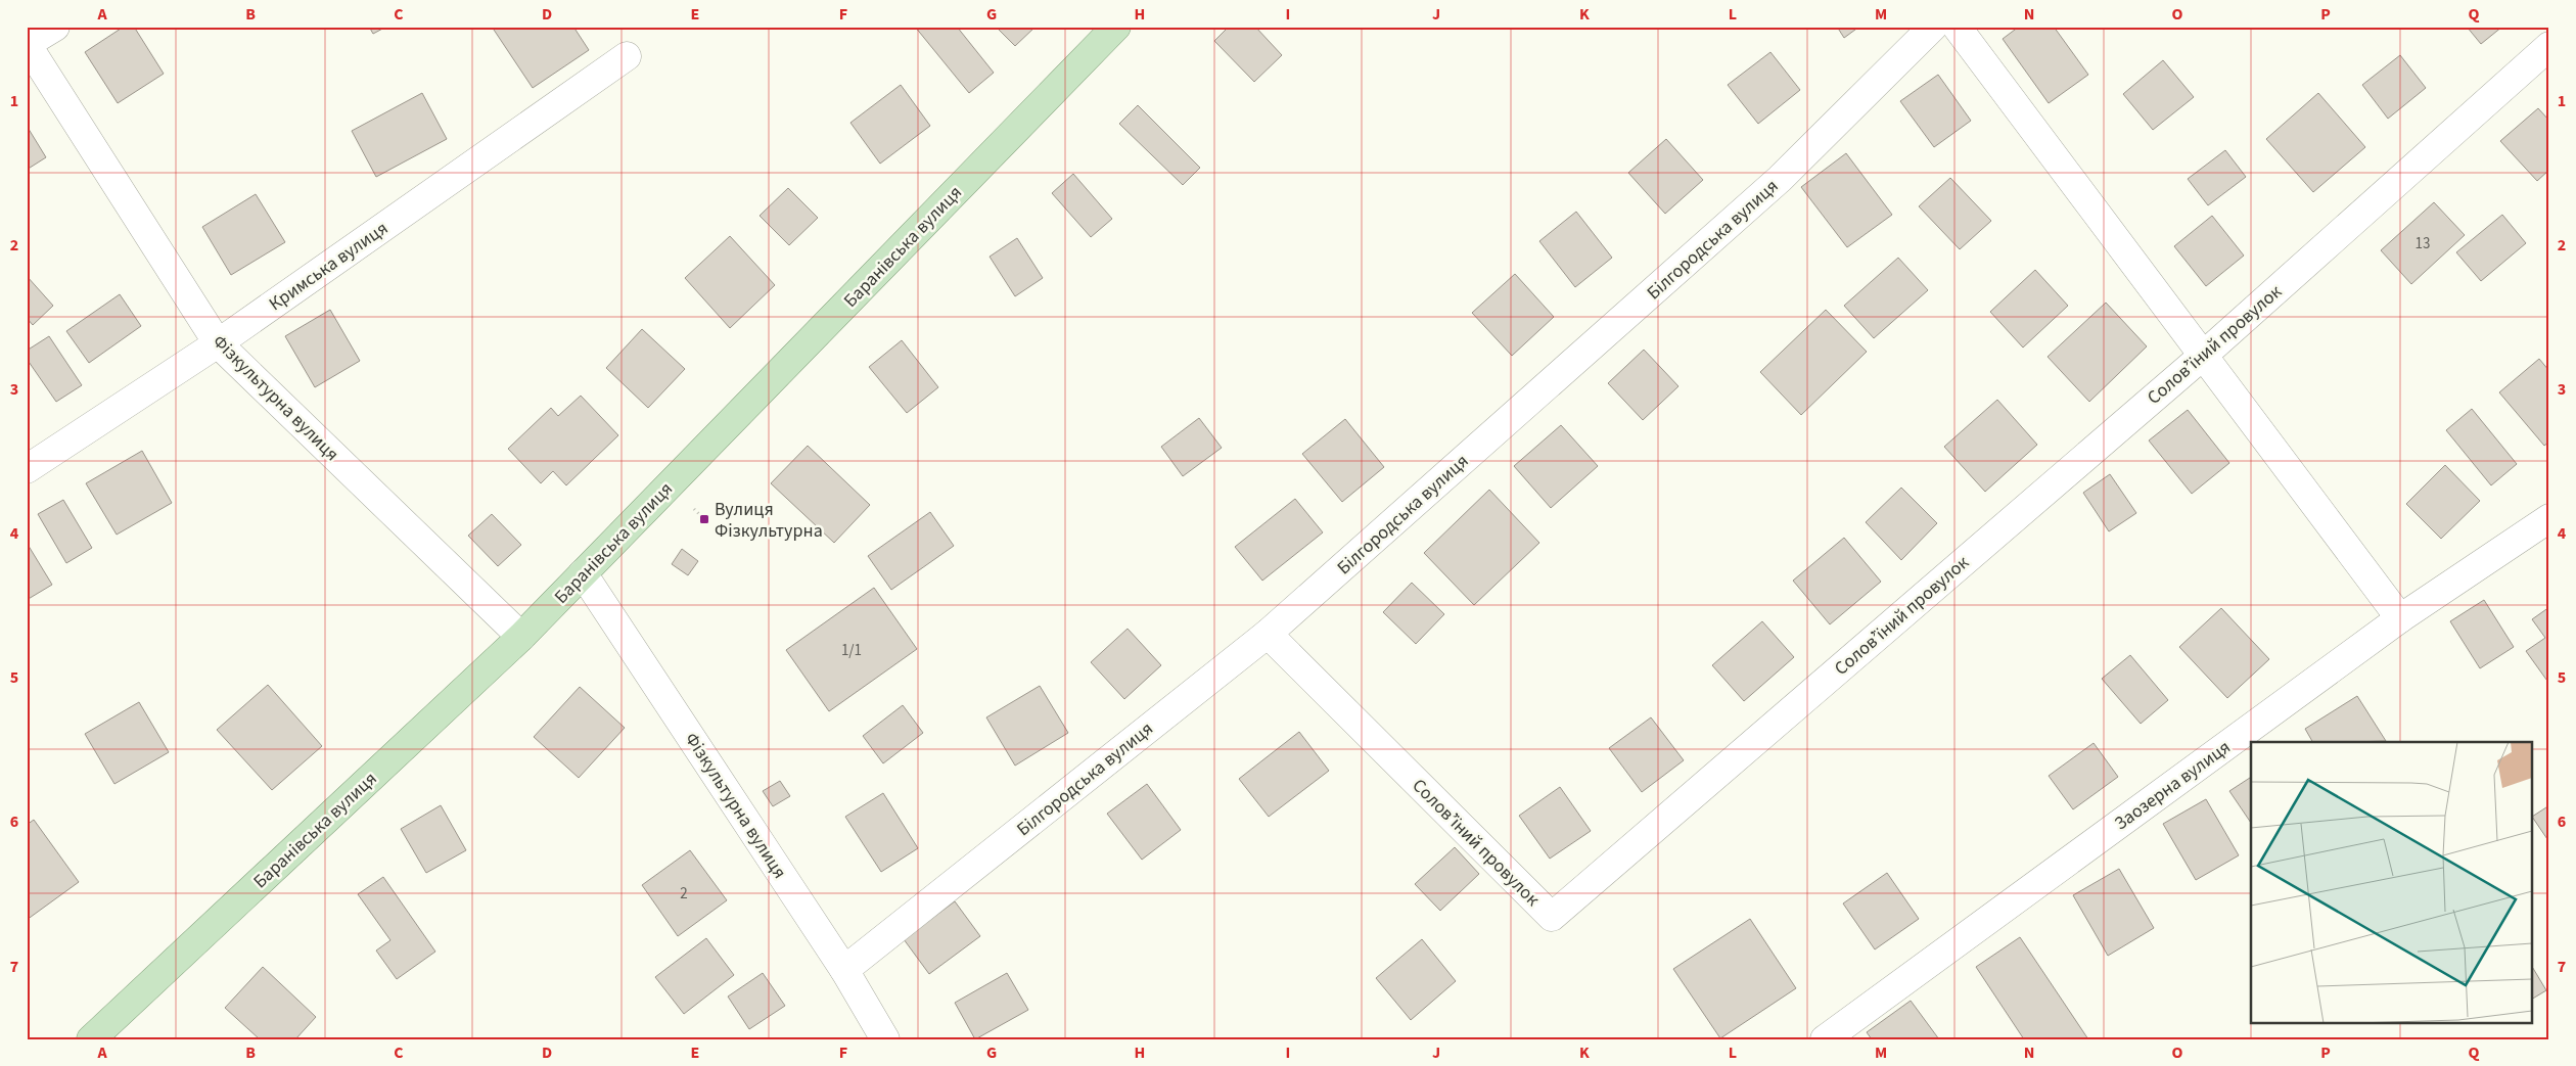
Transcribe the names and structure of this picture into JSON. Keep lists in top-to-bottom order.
{
  "streets": {
    "main road": ["Баранівська вулиця"],
    "street": [
      "Білгородська вулиця",
      "Кримська вулиця",
      "Соловʼїний провулок",
      "Фізкультурна вулиця",
      "Заозерна вулиця"
    ]
  },
  "crossings": [
    ["Білгородська вулиця", "Соловʼїний провулок"],
    ["Білгородська вулиця", "Фізкультурна вулиця"],
    ["Баранівська вулиця", "Фізкультурна вулиця"],
    ["Кримська вулиця", "Фізкультурна вулиця"]
  ],
  "places": {
    "transit": ["Вулиця Фізкультурна"]
  },
  "house_numbers": ["13", "1/1", "2"],
  "grid": {
    "columns": [
      "A",
      "B",
      "C",
      "D",
      "E",
      "F",
      "G",
      "H",
      "I",
      "J",
      "K",
      "L",
      "M",
      "N",
      "O",
      "P",
      "Q"
    ],
    "rows": [
      "1",
      "2",
      "3",
      "4",
      "5",
      "6",
      "7"
    ]
  }
}
